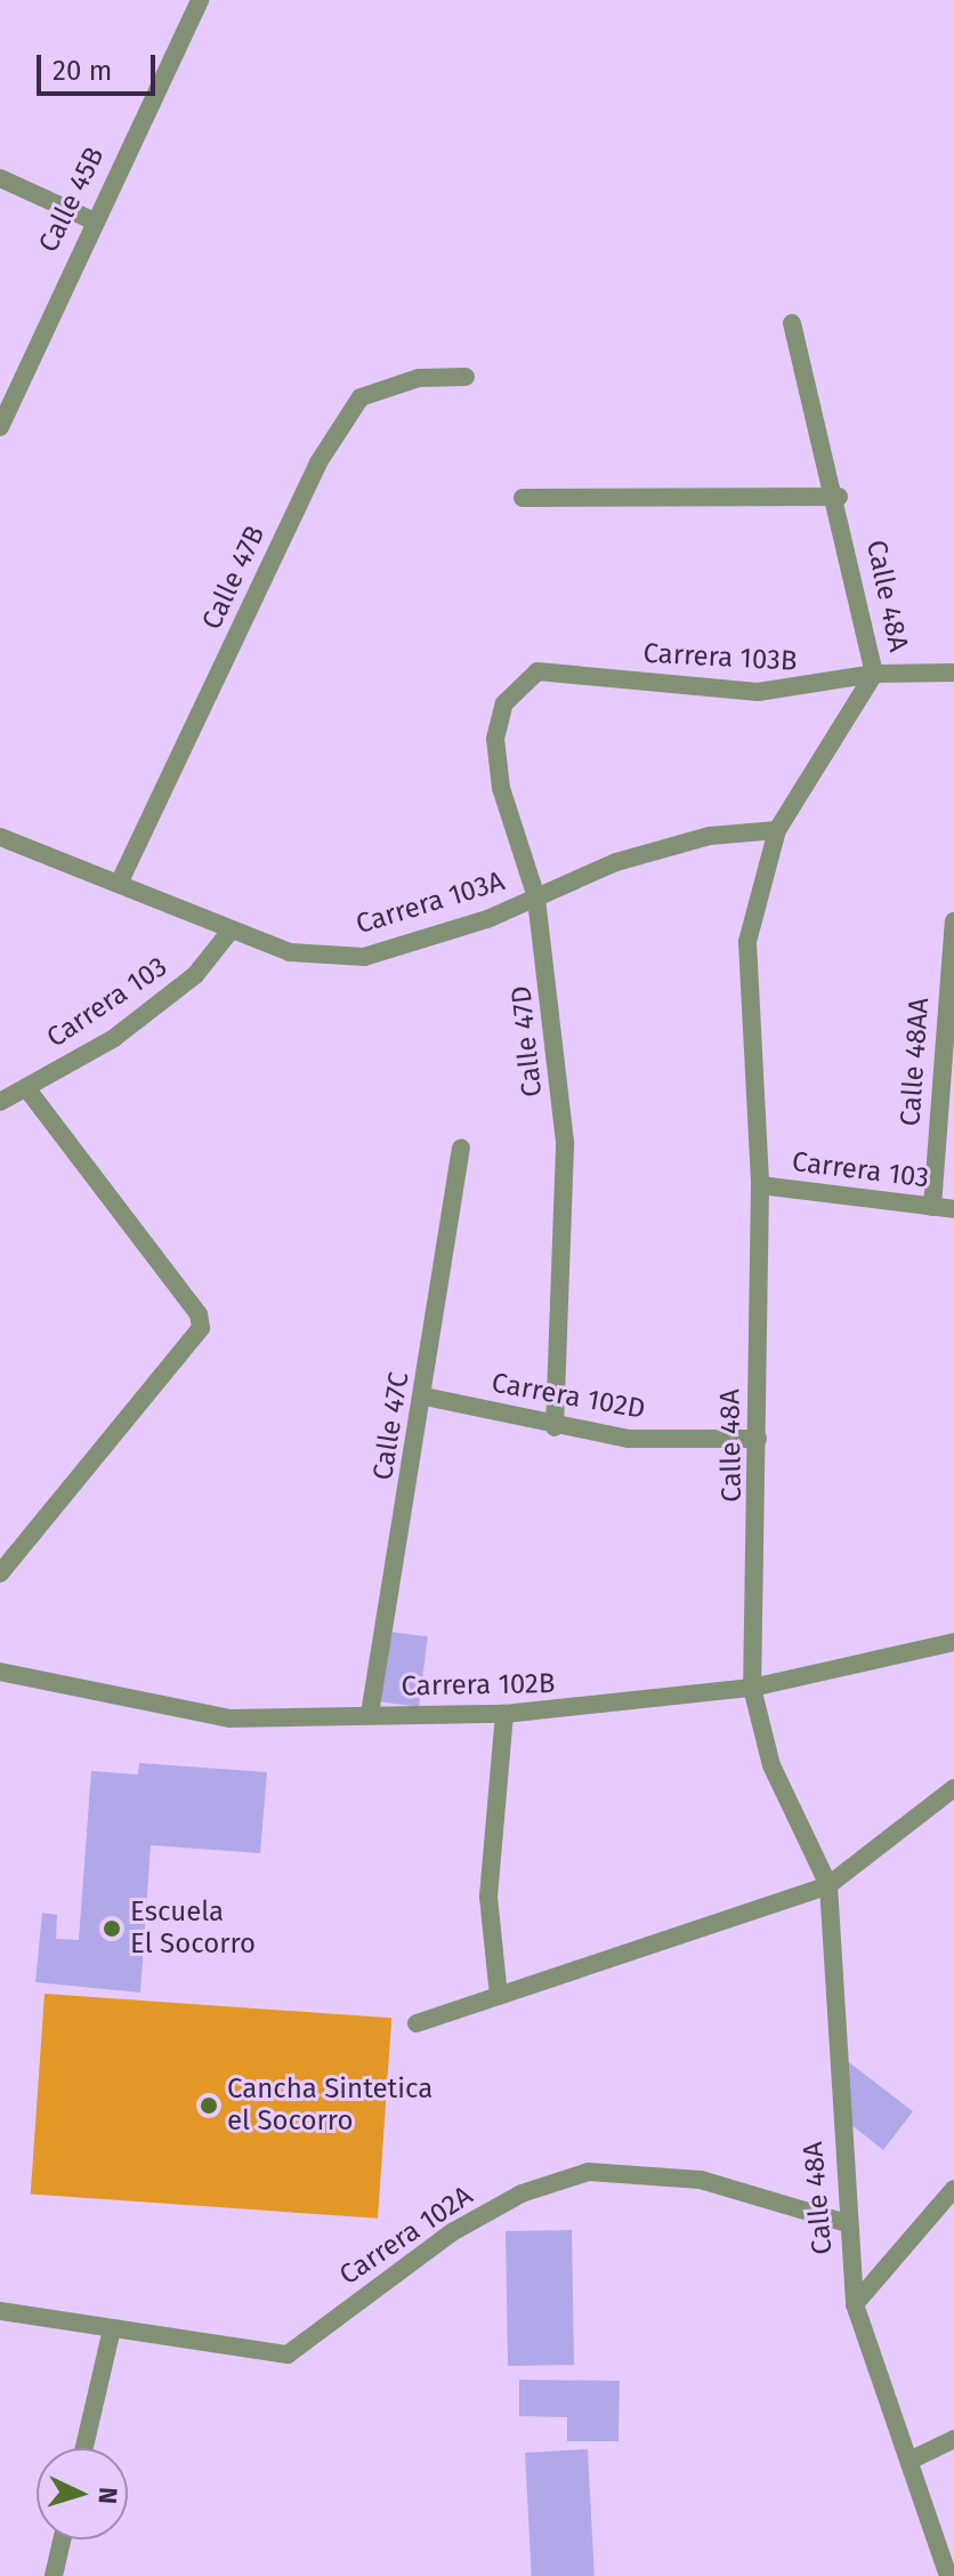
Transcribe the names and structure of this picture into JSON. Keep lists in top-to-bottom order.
{
  "streets": {
    "street": [
      "Calle 45B",
      "Calle 47B",
      "Calle 48A",
      "Carrera 103B",
      "Carrera 103A",
      "Carrera 103",
      "Calle 47D",
      "Calle 48AA",
      "Carrera 102D",
      "Calle 47C",
      "Carrera 102B",
      "Carrera 102A"
    ]
  },
  "crossings": [
    ["Calle 47B", "Carrera 103A"],
    ["Calle 48A", "Carrera 103B"],
    ["Calle 48A", "Carrera 103A"],
    ["Calle 48A", "Carrera 103"],
    ["Calle 48A", "Carrera 102D"],
    ["Calle 48A", "Carrera 102B"],
    ["Calle 48A", "Carrera 102A"],
    ["Carrera 103B", "Calle 47D"],
    ["Carrera 103A", "Carrera 103"],
    ["Carrera 103A", "Calle 47D"],
    ["Carrera 103", "Calle 48AA"],
    ["Calle 47D", "Carrera 102D"],
    ["Carrera 102D", "Calle 47C"],
    ["Calle 47C", "Carrera 102B"]
  ],
  "places": ["Escuela El Socorro", "Cancha Sintetica el Socorro"],
  "scale_bar": "20 m",
  "north": "right"
}
